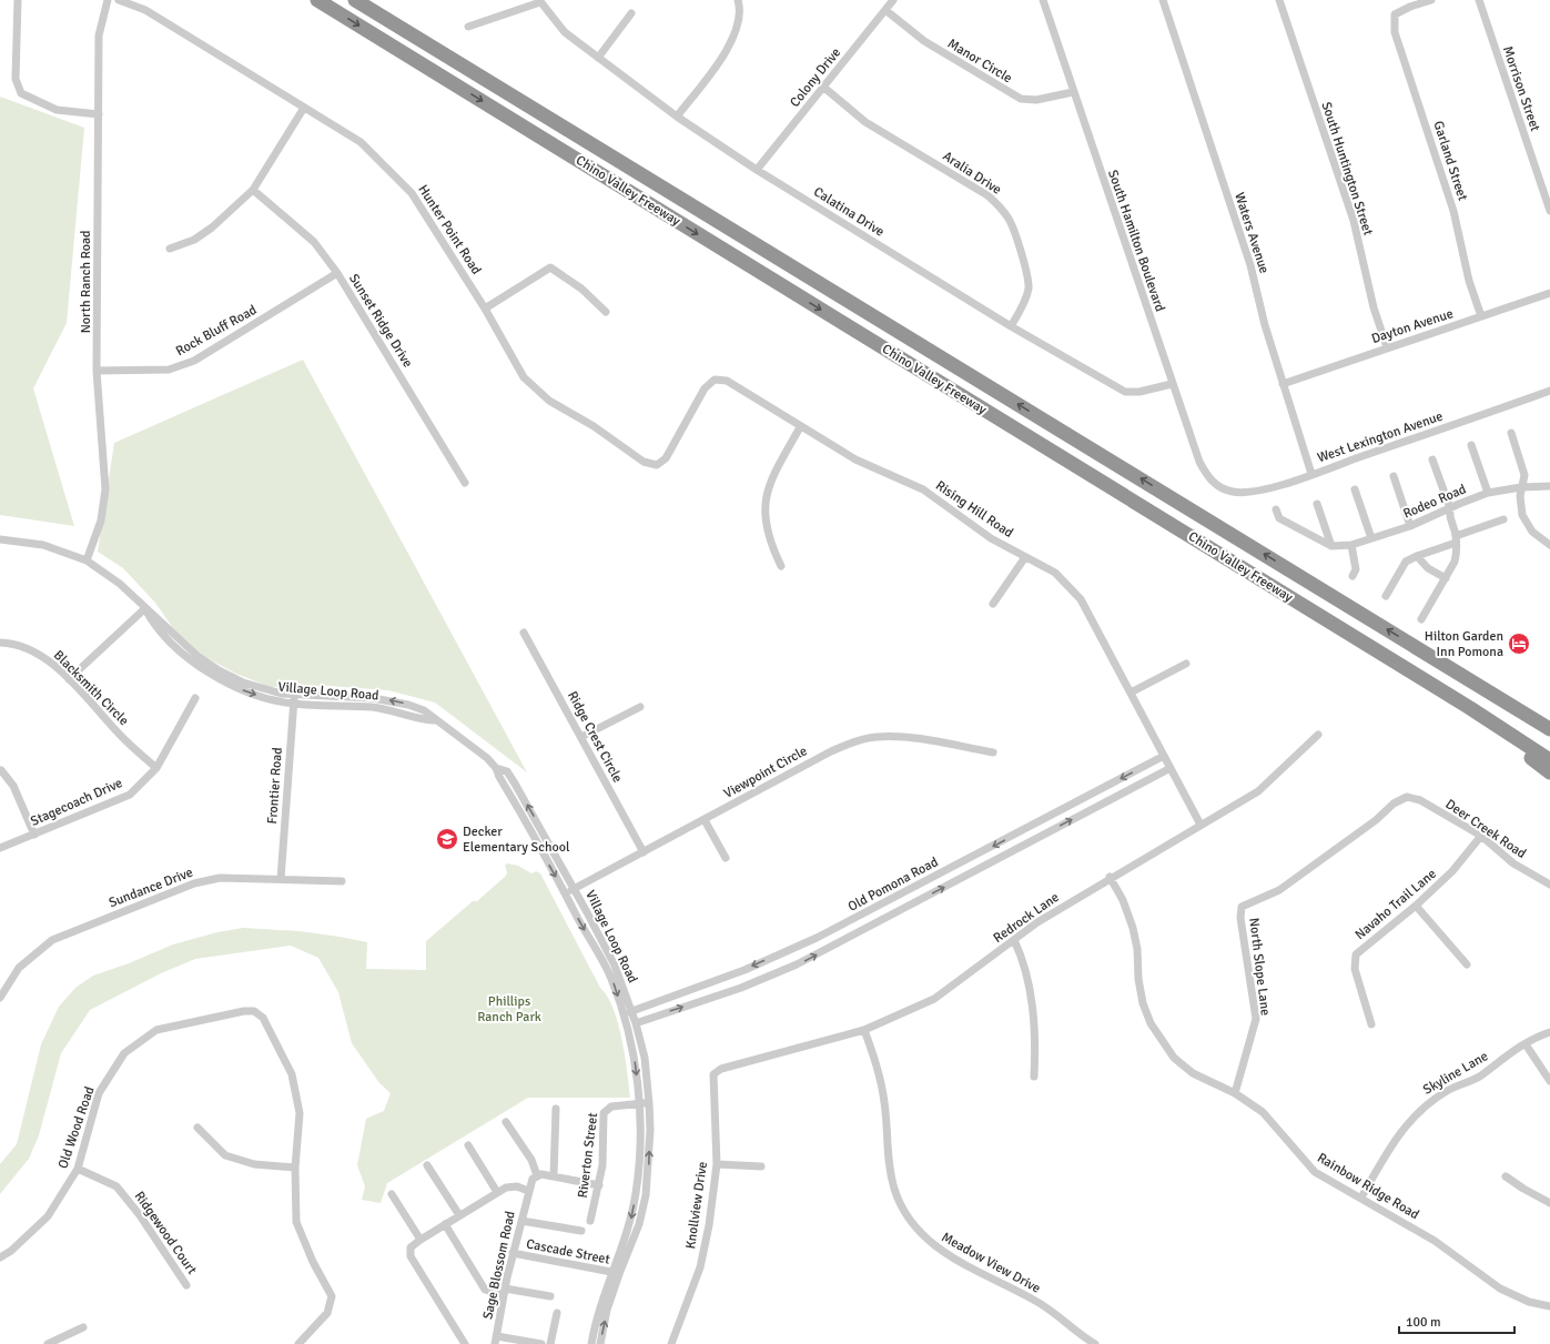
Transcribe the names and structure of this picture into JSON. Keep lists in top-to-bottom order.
{
  "streets": {
    "highway": ["Chino Valley Freeway"],
    "street": [
      "Manor Circle",
      "Colony Drive",
      "Morrison Street",
      "Garland Street",
      "South Huntington Street",
      "Aralia Drive",
      "Calatina Drive",
      "Hunter Point Road",
      "Waters Avenue",
      "South Hamilton Boulevard",
      "North Ranch Road",
      "Sunset Ridge Drive",
      "Dayton Avenue",
      "Rock Bluff Road",
      "West Lexington Avenue",
      "Rodeo Road",
      "Rising Hill Road",
      "Blacksmith Circle",
      "Village Loop Road",
      "Ridge Crest Circle",
      "Viewpoint Circle",
      "Frontier Road",
      "Stagecoach Drive",
      "Deer Creek Road",
      "Old Pomona Road",
      "Sundance Drive",
      "Navaho Trail Lane",
      "Redrock Lane",
      "North Slope Lane",
      "Skyline Lane",
      "Old Wood Road",
      "Riverton Street",
      "Rainbow Ridge Road",
      "Knollview Drive",
      "Ridgewood Court",
      "Cascade Street",
      "Meadow View Drive",
      "Sage Blossom Road"
    ]
  },
  "crossings": [
    ["Manor Circle", "Colony Drive"],
    ["Manor Circle", "South Hamilton Boulevard"],
    ["Colony Drive", "Aralia Drive"],
    ["Colony Drive", "Calatina Drive"],
    ["Garland Street", "Dayton Avenue"],
    ["South Huntington Street", "Dayton Avenue"],
    ["Aralia Drive", "Calatina Drive"],
    ["Calatina Drive", "South Hamilton Boulevard"],
    ["Hunter Point Road", "Rising Hill Road"],
    ["Waters Avenue", "Dayton Avenue"],
    ["Waters Avenue", "West Lexington Avenue"],
    ["South Hamilton Boulevard", "West Lexington Avenue"],
    ["North Ranch Road", "Rock Bluff Road"],
    ["North Ranch Road", "Village Loop Road"],
    ["Sunset Ridge Drive", "Rock Bluff Road"],
    ["Rising Hill Road", "Old Pomona Road"],
    ["Rising Hill Road", "Redrock Lane"],
    ["Blacksmith Circle", "Stagecoach Drive"],
    ["Village Loop Road", "Viewpoint Circle"],
    ["Village Loop Road", "Frontier Road"],
    ["Village Loop Road", "Old Pomona Road"],
    ["Village Loop Road", "Riverton Street"],
    ["Village Loop Road", "Cascade Street"],
    ["Ridge Crest Circle", "Viewpoint Circle"],
    ["Frontier Road", "Sundance Drive"],
    ["Deer Creek Road", "Navaho Trail Lane"],
    ["Deer Creek Road", "North Slope Lane"],
    ["Redrock Lane", "Rainbow Ridge Road"],
    ["Redrock Lane", "Knollview Drive"],
    ["Redrock Lane", "Meadow View Drive"],
    ["North Slope Lane", "Rainbow Ridge Road"],
    ["Skyline Lane", "Rainbow Ridge Road"],
    ["Old Wood Road", "Ridgewood Court"],
    ["Cascade Street", "Sage Blossom Road"]
  ],
  "parks": ["Phillips Ranch Park"],
  "places": {
    "hotel": ["Hilton Garden Inn Pomona"],
    "school or university": ["Decker Elementary School"]
  },
  "scale_bar": "100 m"
}
